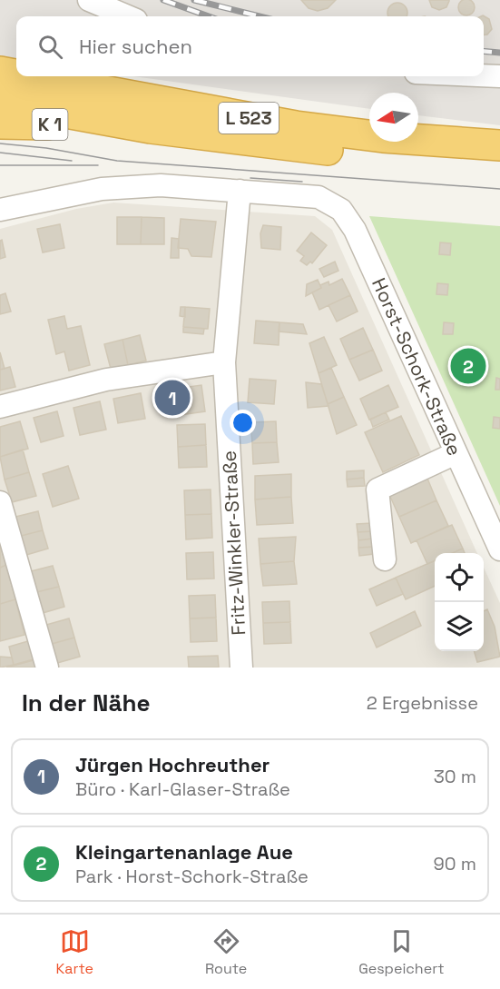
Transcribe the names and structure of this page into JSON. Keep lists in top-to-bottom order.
{
  "streets": {
    "highway": ["L 523", "K 1"],
    "street": ["Horst-Schork-Straße", "Fritz-Winkler-Straße"]
  },
  "crossings": [
    ["L 523", "K 1"],
    ["Horst-Schork-Straße", "Fritz-Winkler-Straße"]
  ],
  "north": "left",
  "page": {
    "search": "Hier suchen",
    "pins": ["2", "1"],
    "heading": ["In der Nähe", "2 Ergebnisse"],
    "list": [
      {
        "mark": "1",
        "name": "Jürgen Hochreuther",
        "note": "Büro · Karl-Glaser-Straße",
        "value": "30 m"
      },
      {
        "mark": "2",
        "name": "Kleingartenanlage Aue",
        "note": "Park · Horst-Schork-Straße",
        "value": "90 m"
      }
    ],
    "nav": ["Karte", "Route", "Gespeichert"]
  }
}
